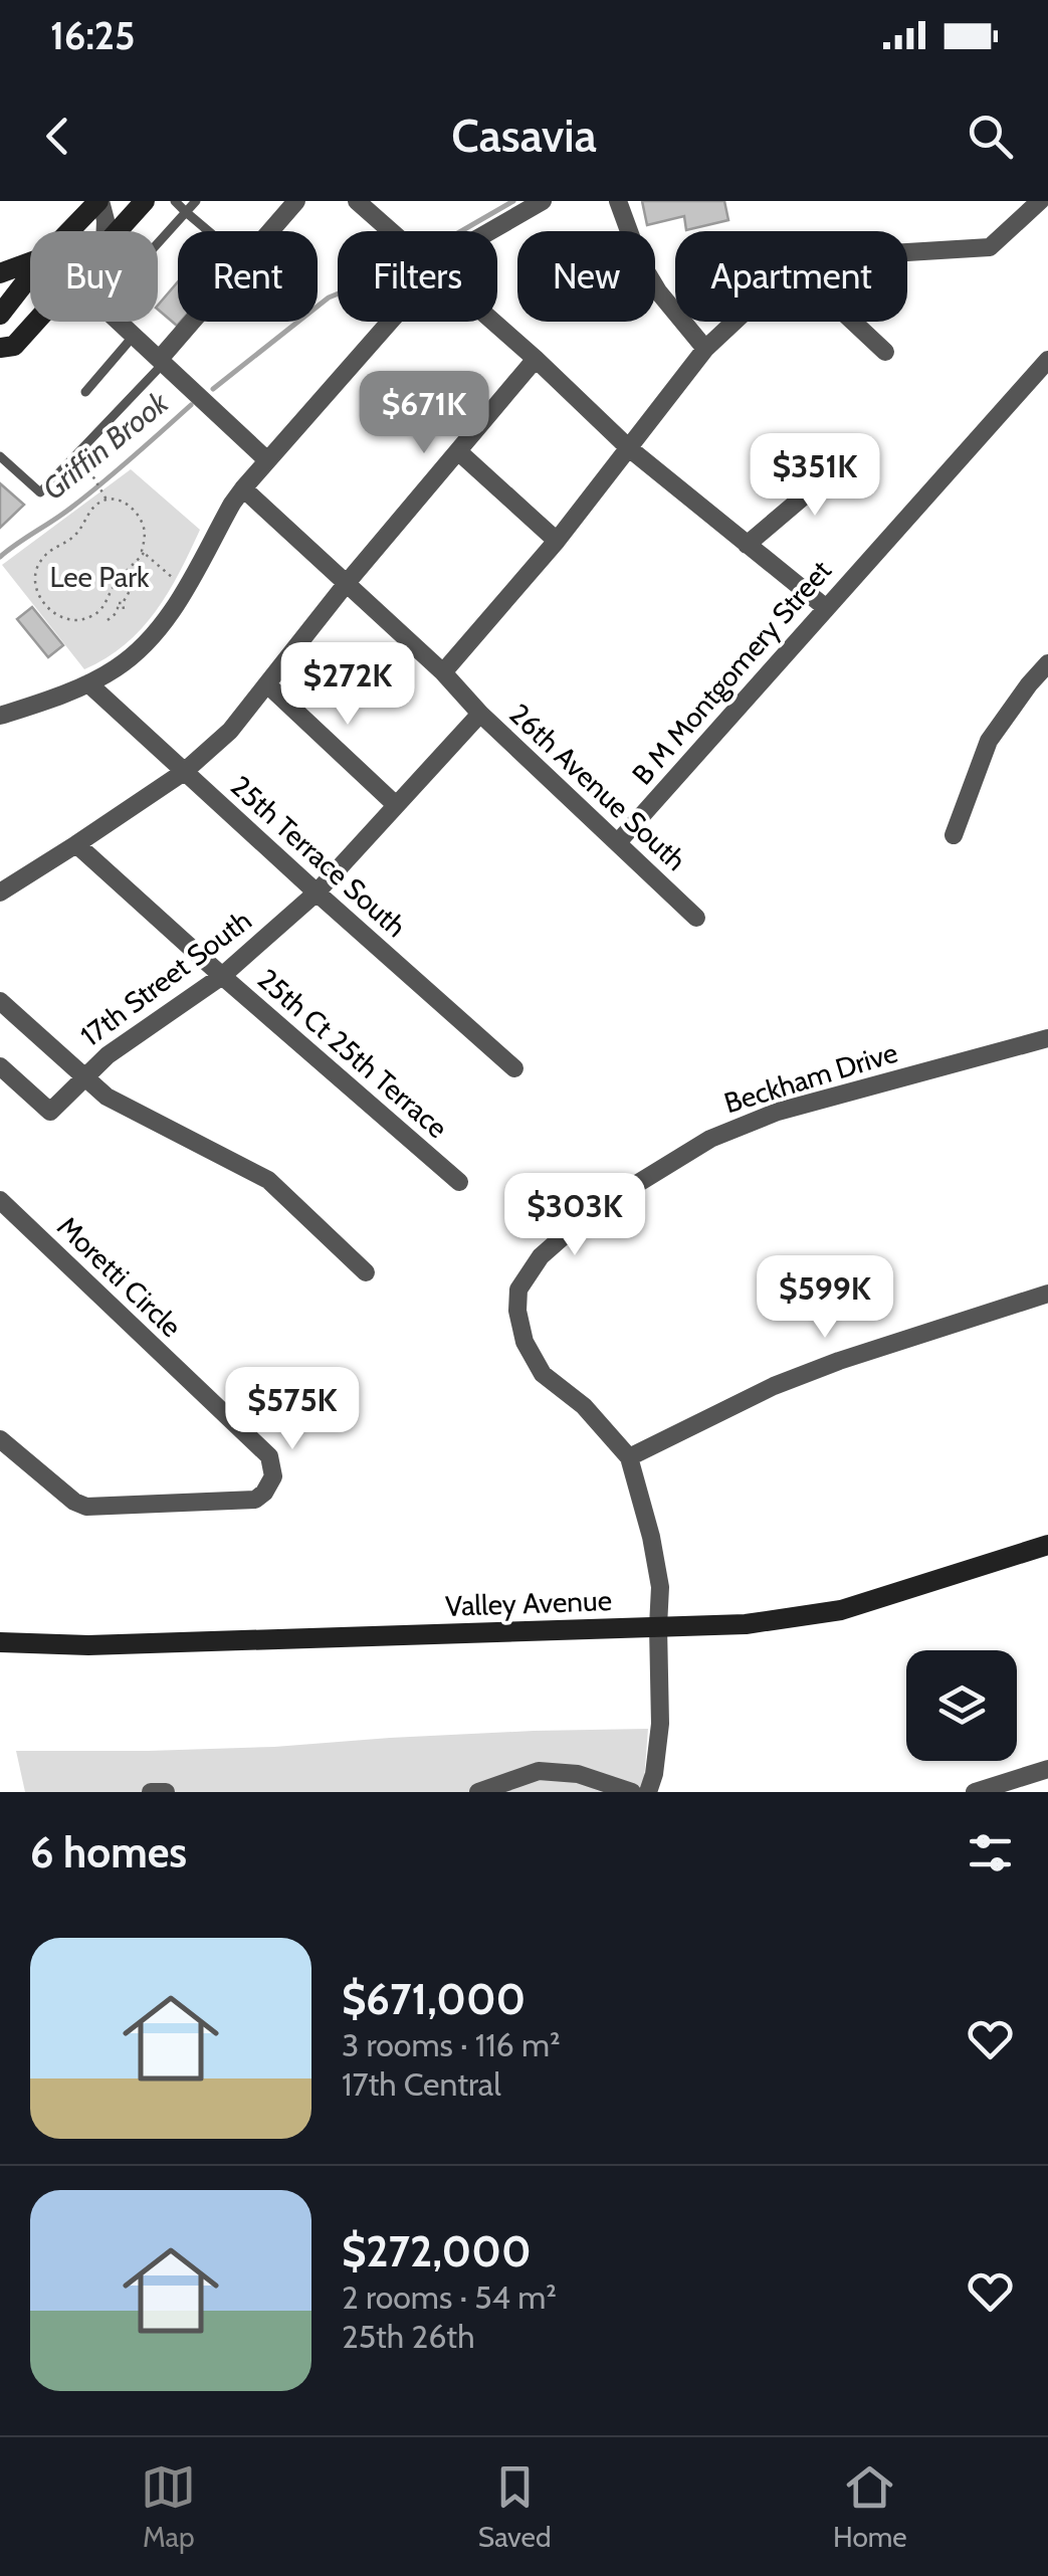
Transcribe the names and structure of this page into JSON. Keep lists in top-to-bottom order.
{
  "streets": {
    "main road": ["Valley Avenue"],
    "street": [
      "B M Montgomery Street",
      "26th Avenue South",
      "25th Terrace South",
      "17th Street South",
      "25th Ct 25th Terrace",
      "Beckham Drive",
      "Moretti Circle"
    ]
  },
  "crossings": [
    ["B M Montgomery Street", "26th Avenue South"],
    ["26th Avenue South", "17th Street South"],
    ["25th Terrace South", "17th Street South"],
    ["17th Street South", "25th Ct 25th Terrace"],
    ["Beckham Drive", "Valley Avenue"]
  ],
  "water": ["Griffin Brook"],
  "parks": ["Lee Park"],
  "page": {
    "status": "16:25",
    "header": "Casavia",
    "chip": [
      "Buy",
      "Rent",
      "Filters",
      "New",
      "Apartment"
    ],
    "price": [
      "$671K",
      "$351K",
      "$272K",
      "$303K",
      "$599K",
      "$575K"
    ],
    "heading": "6 homes",
    "list": [
      {
        "name": "$671,000",
        "note": "3 rooms · 116 m² · 17th Central"
      },
      {
        "name": "$272,000",
        "note": "2 rooms · 54 m² · 25th 26th"
      }
    ],
    "tabs": ["Map", "Saved", "Home"]
  }
}
